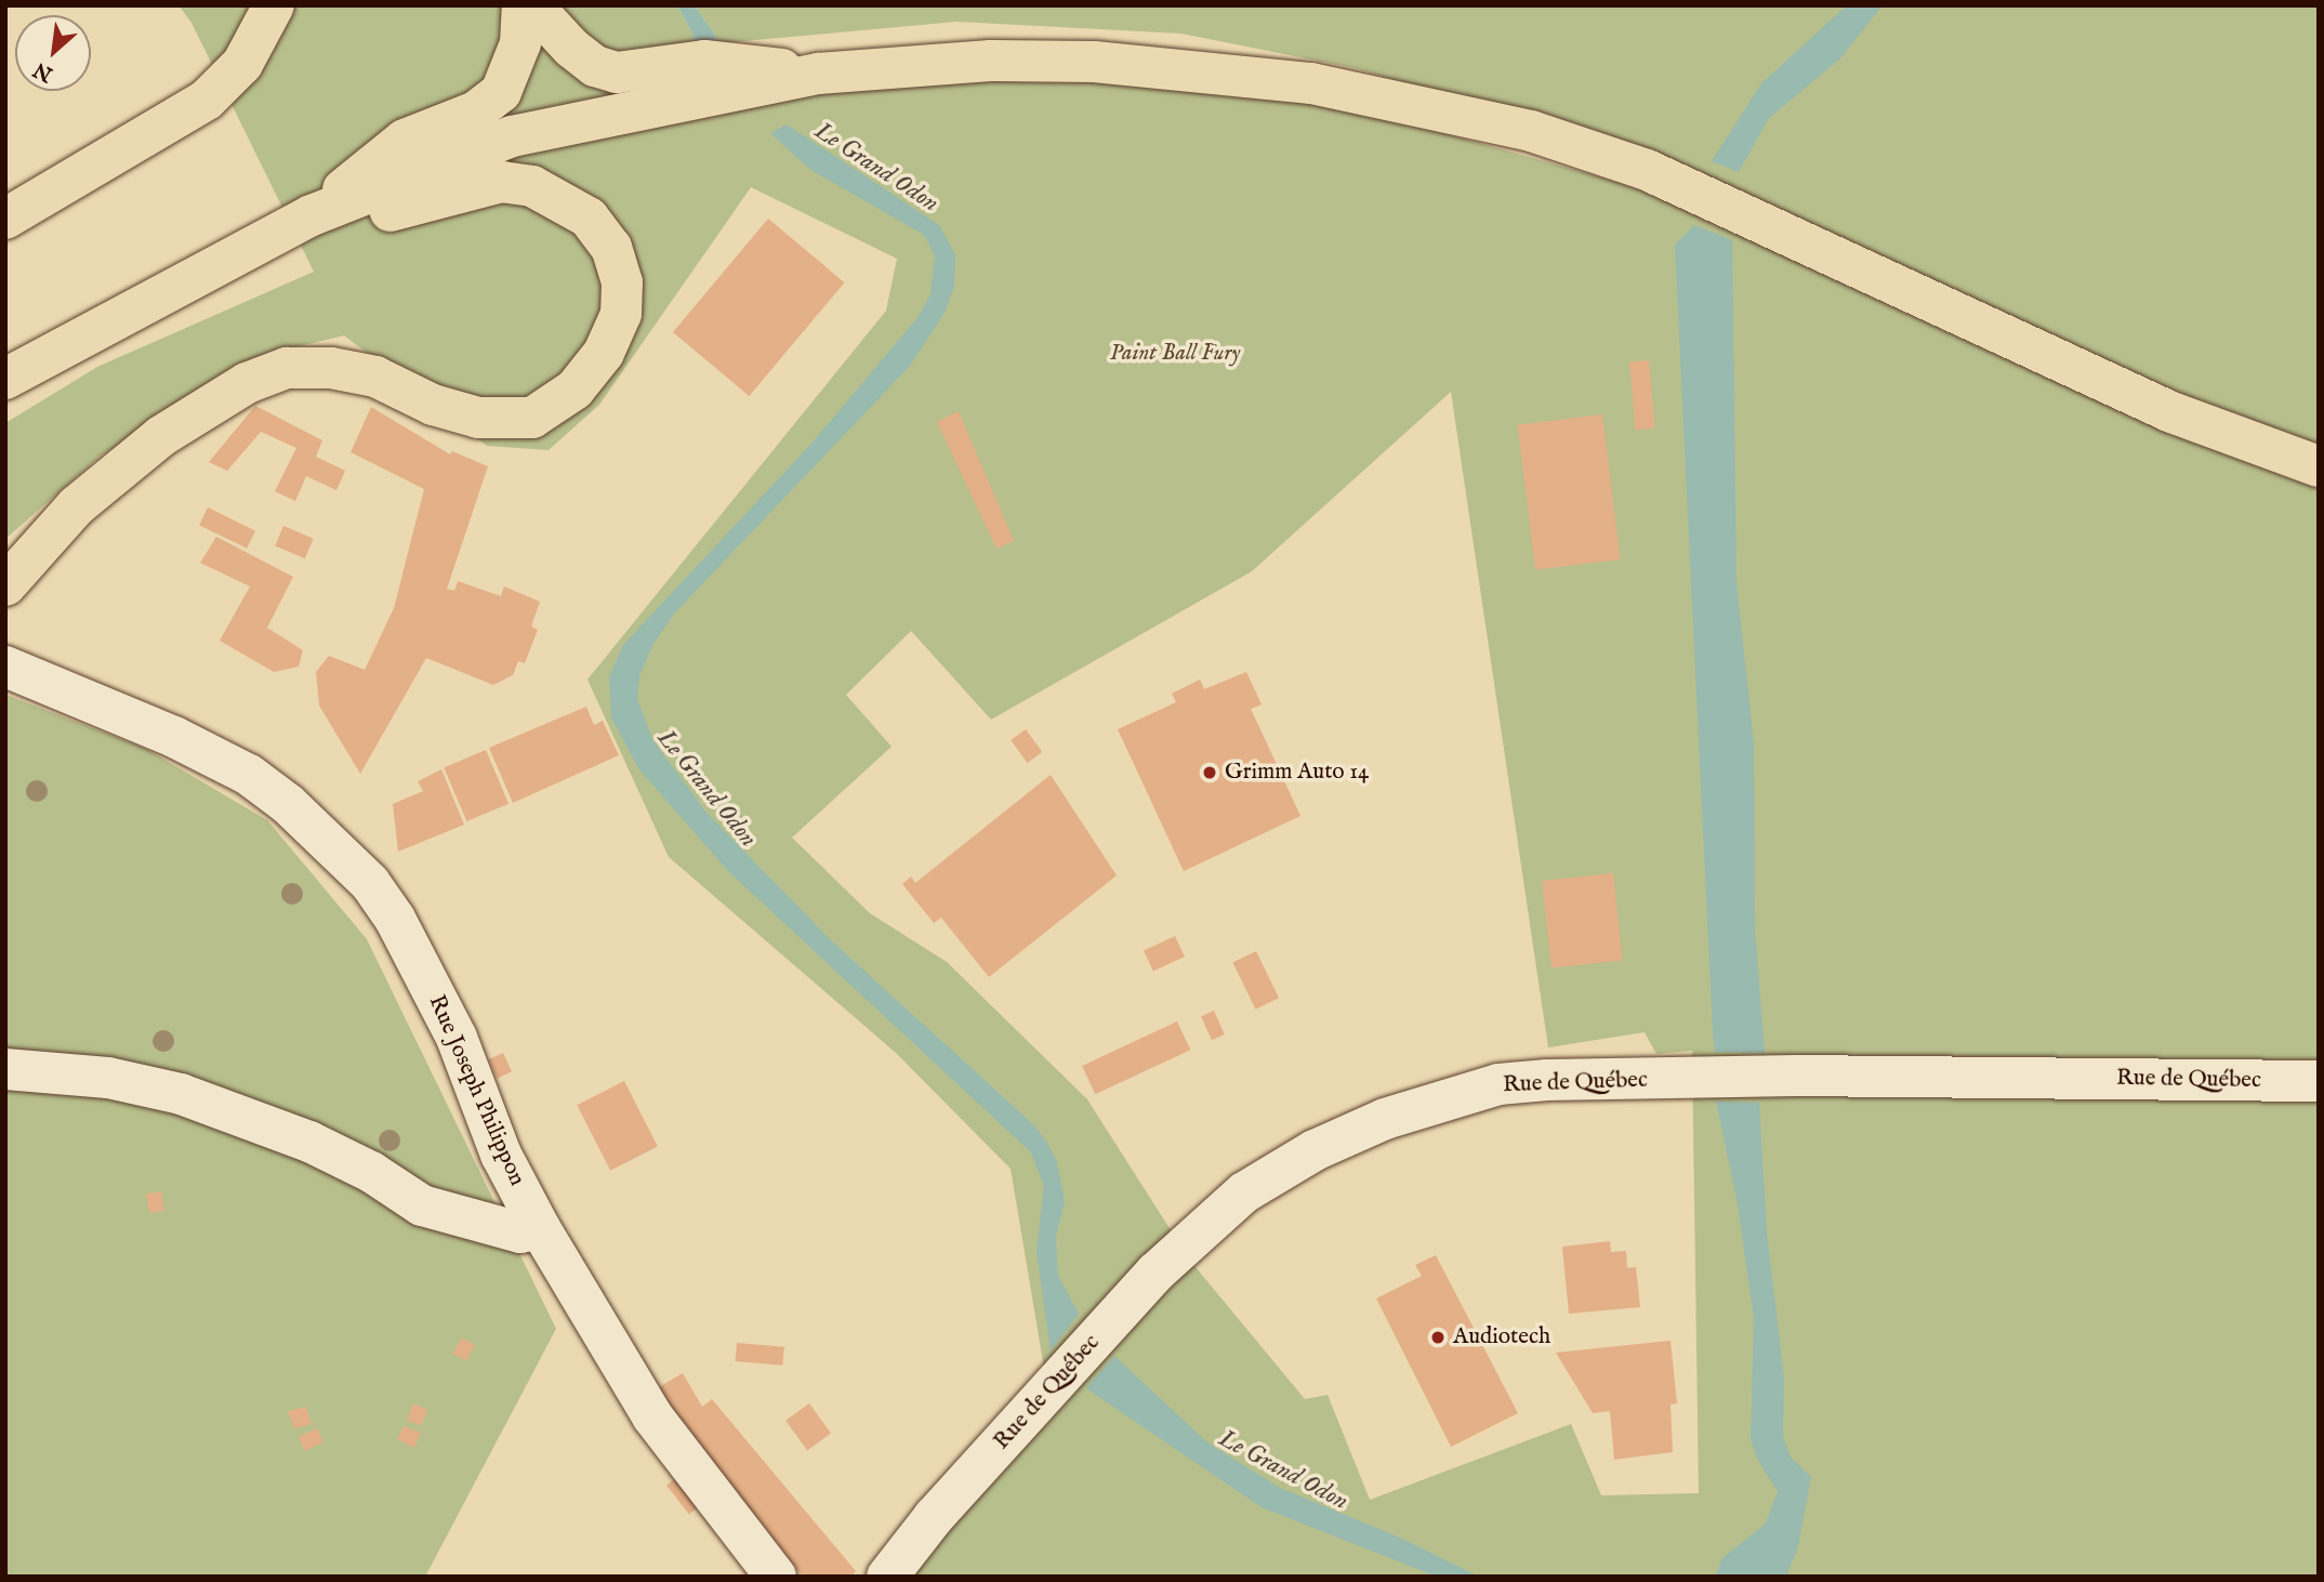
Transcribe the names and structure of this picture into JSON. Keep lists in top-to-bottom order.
{
  "streets": {
    "street": ["Rue de Québec", "Rue Joseph Philippon"]
  },
  "water": ["Le Grand Odon"],
  "parks": ["Paint Ball Fury"],
  "places": ["Grimm Auto 14", "Audiotech"],
  "north": "bottom left"
}
